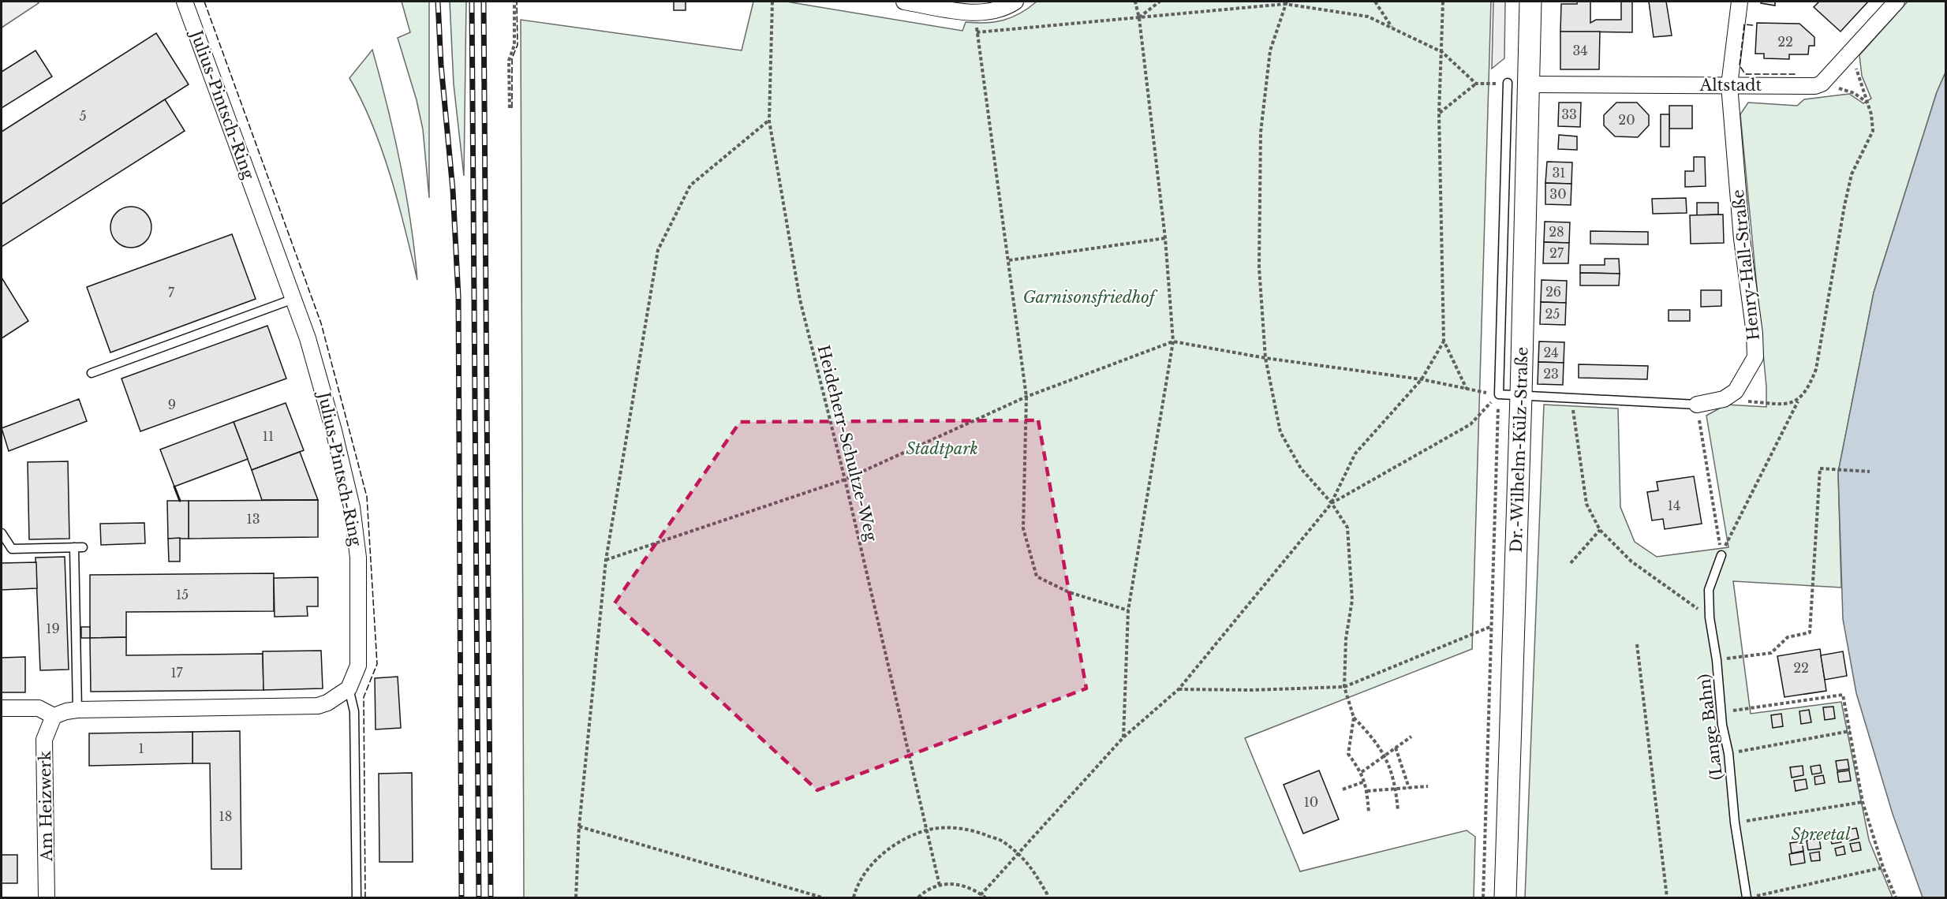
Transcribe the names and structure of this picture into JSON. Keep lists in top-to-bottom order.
{
  "streets": {
    "main road": ["Dr.-Wilhelm-Külz-Straße"],
    "street": [
      "Altstadt",
      "Julius-Pintsch-Ring",
      "Henry-Hall-Straße",
      "Am Heizwerk"
    ],
    "lane": ["(Lange Bahn)"],
    "path": ["Heideherr-Schultze-Weg"]
  },
  "crossings": [
    ["Altstadt", "Henry-Hall-Straße"],
    ["Altstadt", "Dr.-Wilhelm-Külz-Straße"]
  ],
  "parks": ["Garnisonsfriedhof", "Stadtpark", "Spreetal"],
  "house_numbers": [
    "22",
    "34",
    "33",
    "5",
    "20",
    "31",
    "30",
    "28",
    "27",
    "26",
    "7",
    "25",
    "24",
    "23",
    "9",
    "11",
    "14",
    "13",
    "15",
    "19",
    "22",
    "17",
    "1",
    "10",
    "18"
  ]
}
